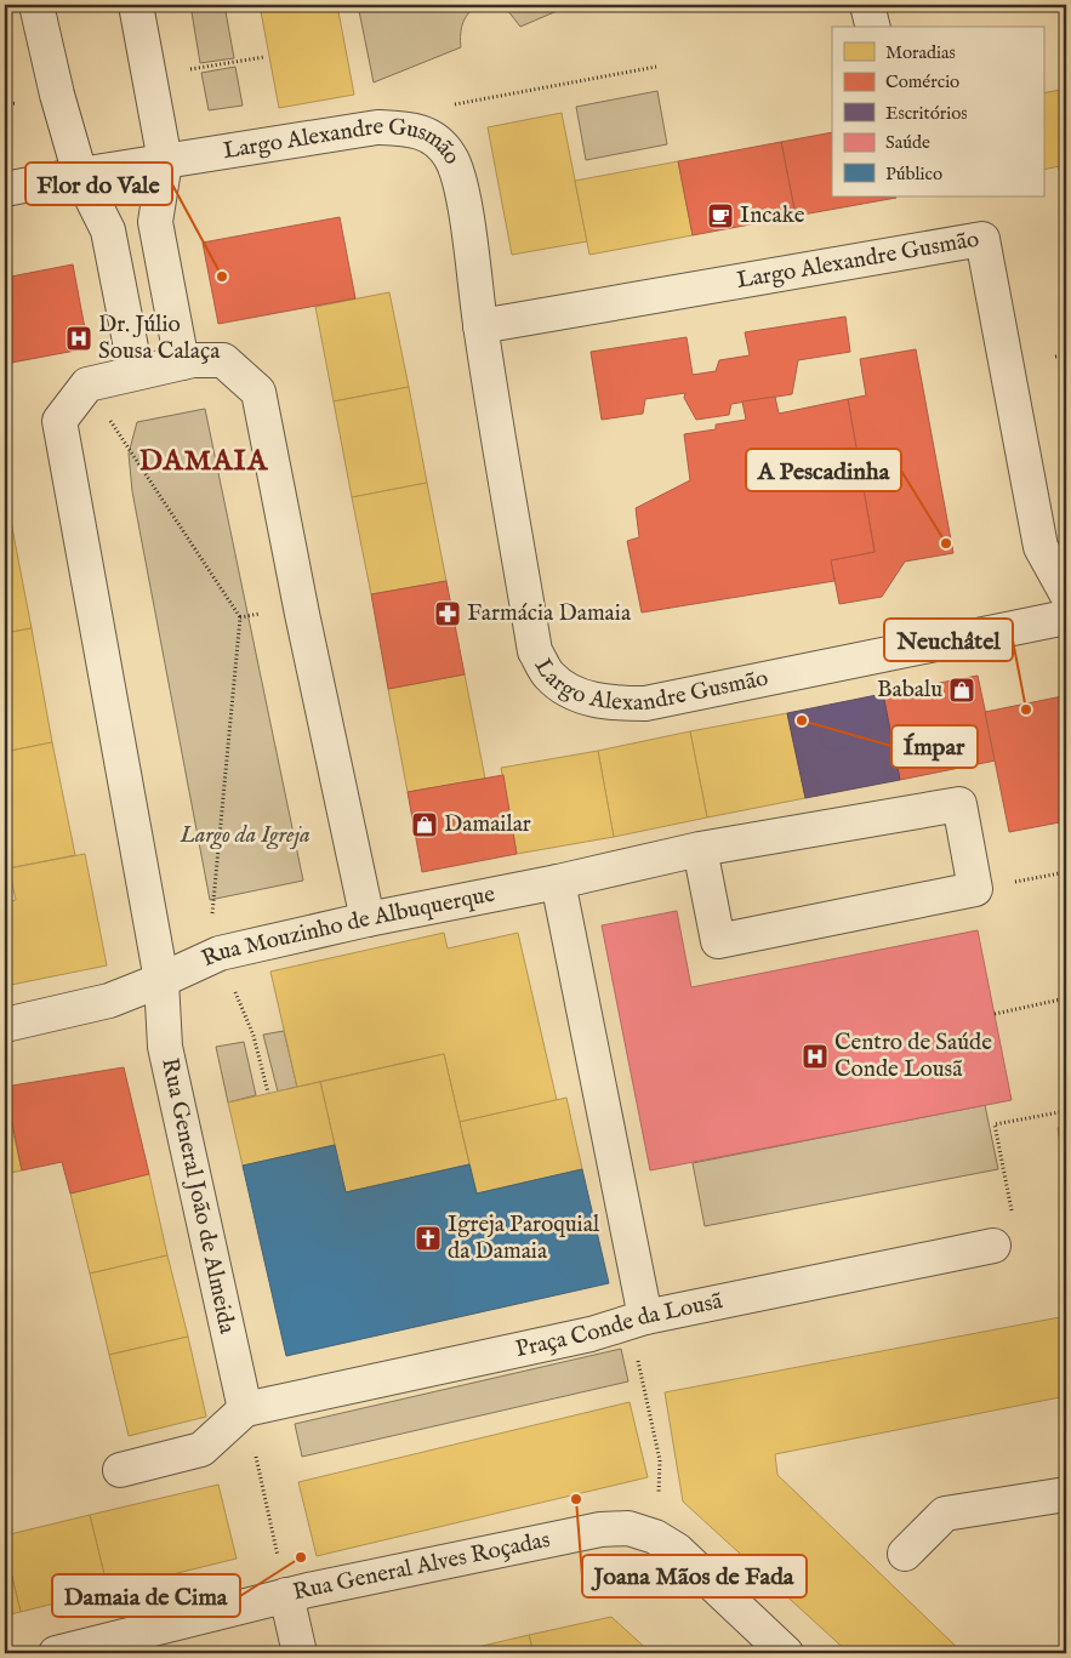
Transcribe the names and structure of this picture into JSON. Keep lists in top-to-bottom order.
{
  "streets": {
    "street": [
      "Largo Alexandre Gusmão",
      "Rua Mouzinho de Albuquerque",
      "Rua General João de Almeida",
      "Praça Conde da Lousã",
      "Rua General Alves Roçadas"
    ]
  },
  "crossings": [
    ["Rua Mouzinho de Albuquerque", "Rua General João de Almeida"],
    ["Rua General João de Almeida", "Praça Conde da Lousã"]
  ],
  "districts": ["DAMAIA"],
  "parks": ["Largo da Igreja"],
  "places": {
    "cafe": ["Incake"],
    "other": [
      "Flor do Vale",
      "A Pescadinha",
      "Neuchâtel",
      "Ímpar",
      "Joana Mãos de Fada",
      "Damaia de Cima"
    ],
    "hospital": ["Dr. Júlio Sousa Calaça", "Centro de Saúde Conde Lousã"],
    "pharmacy": ["Farmácia Damaia"],
    "shop": ["Babalu", "Damailar"],
    "church": ["Igreja Paroquial da Damaia"]
  },
  "legend": [
    "Moradias",
    "Comércio",
    "Escritórios",
    "Saúde",
    "Público"
  ]
}
